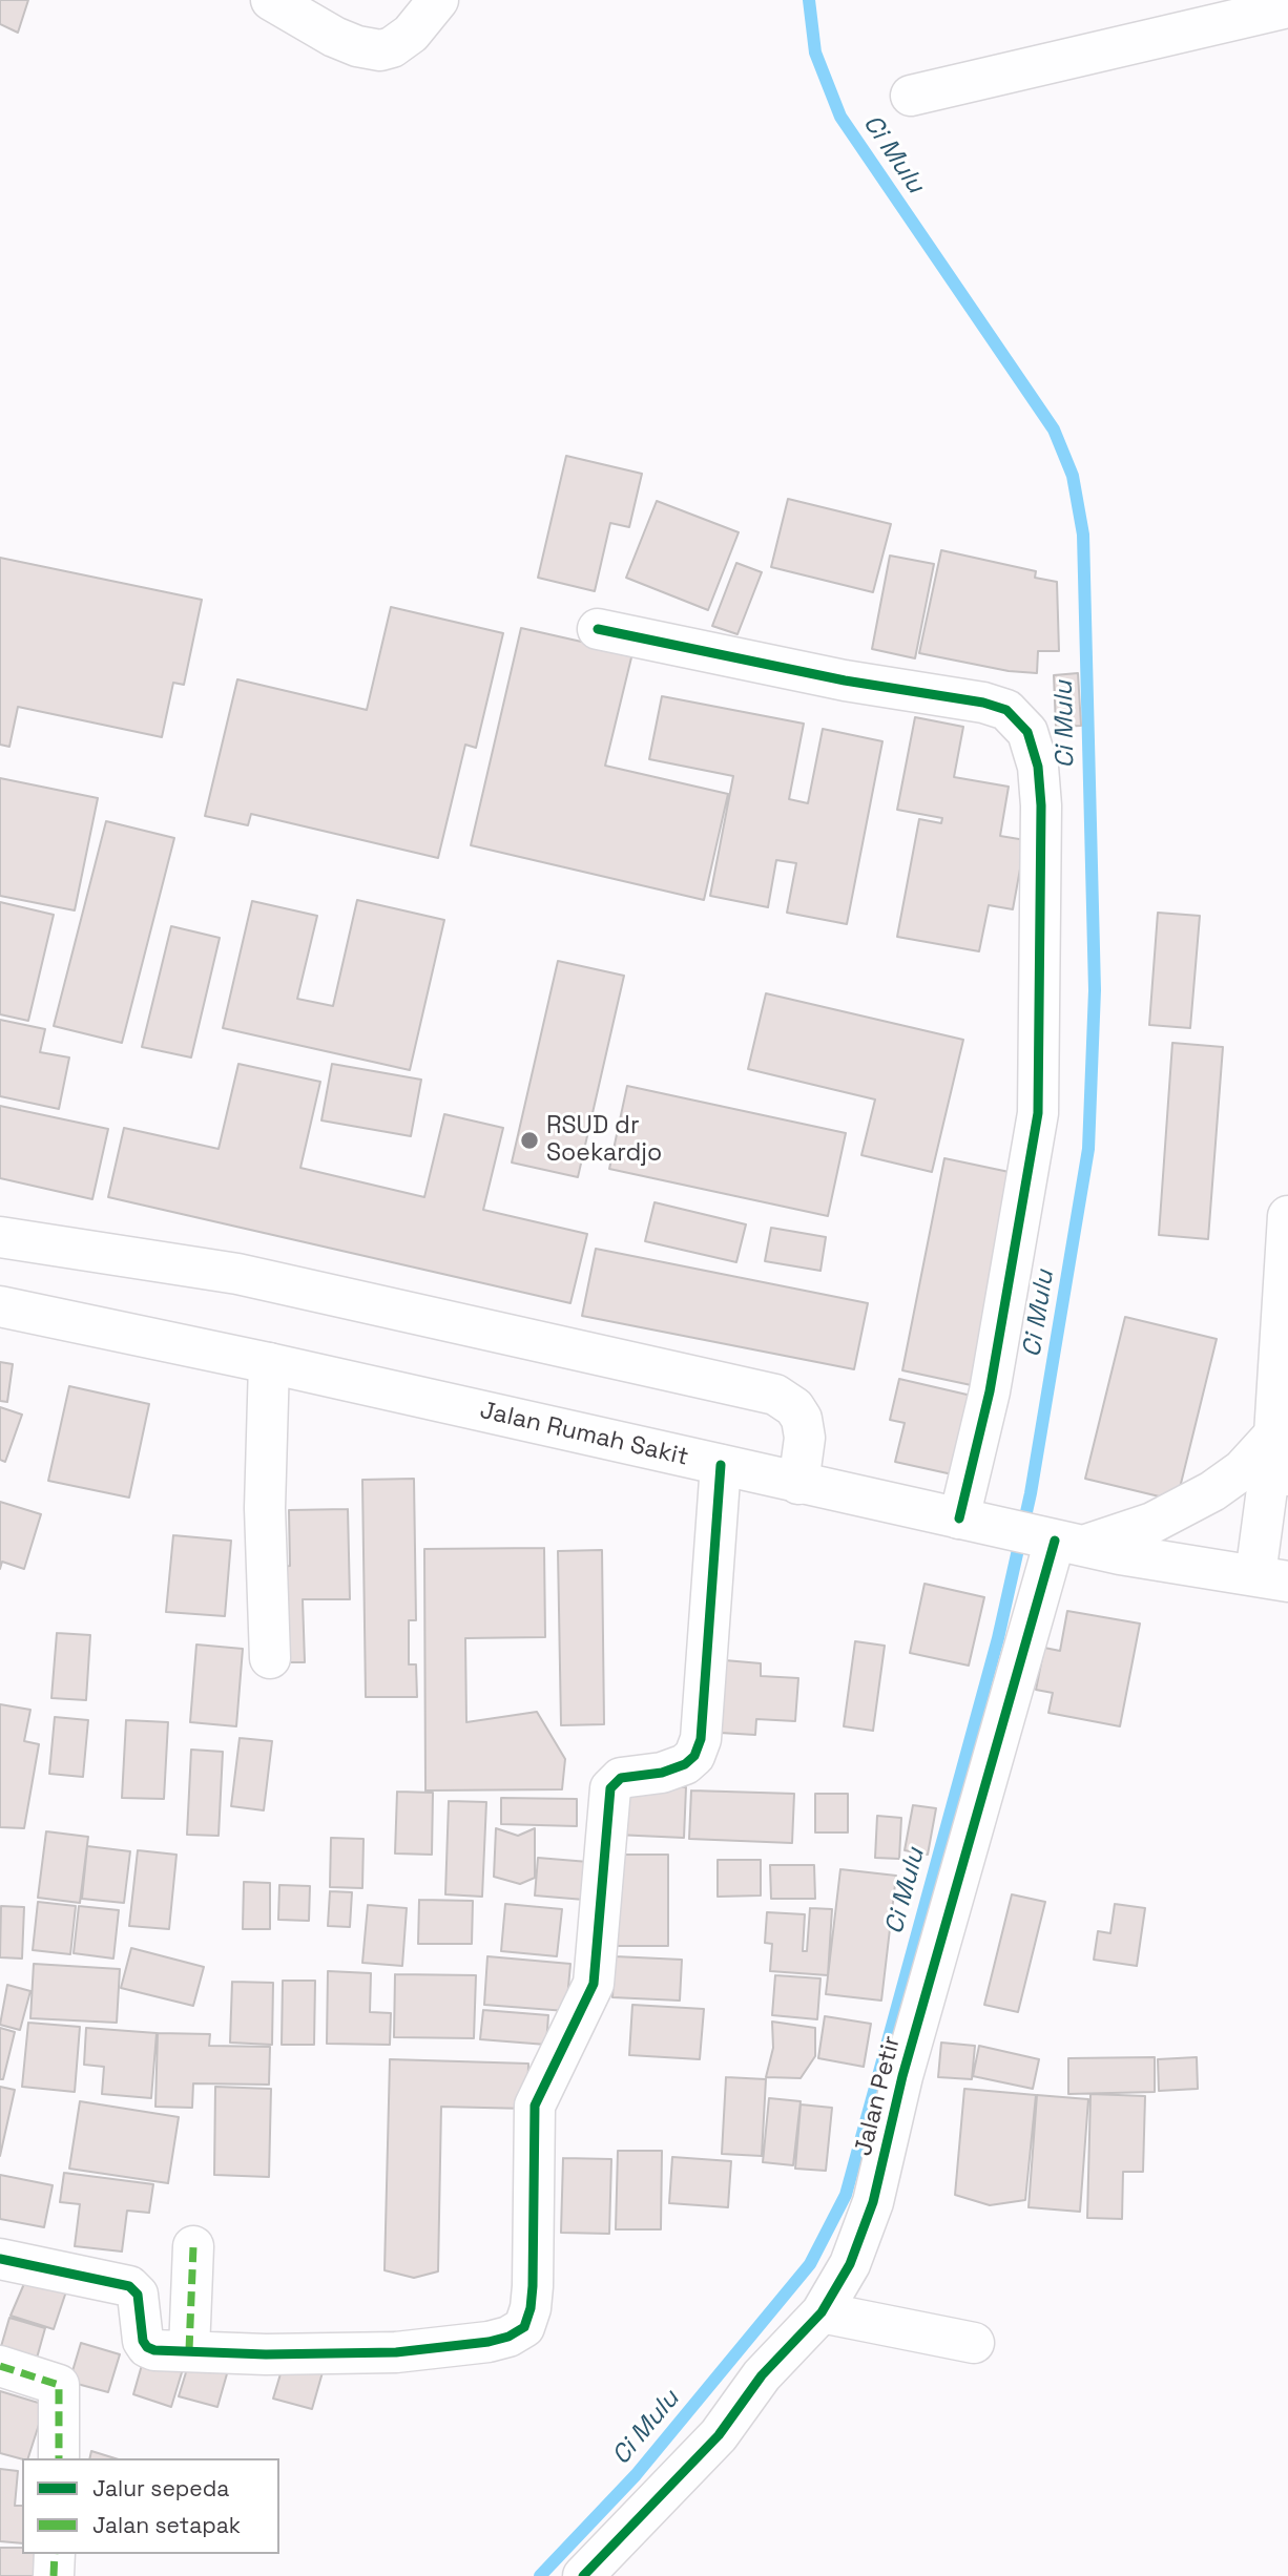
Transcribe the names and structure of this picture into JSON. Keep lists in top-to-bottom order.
{
  "streets": {
    "street": ["Jalan Rumah Sakit", "Jalan Petir"]
  },
  "crossings": [
    ["Jalan Rumah Sakit", "Jalan Petir"]
  ],
  "water": ["Ci Mulu"],
  "places": ["RSUD dr Soekardjo"],
  "legend": ["Jalur sepeda", "Jalan setapak"]
}
